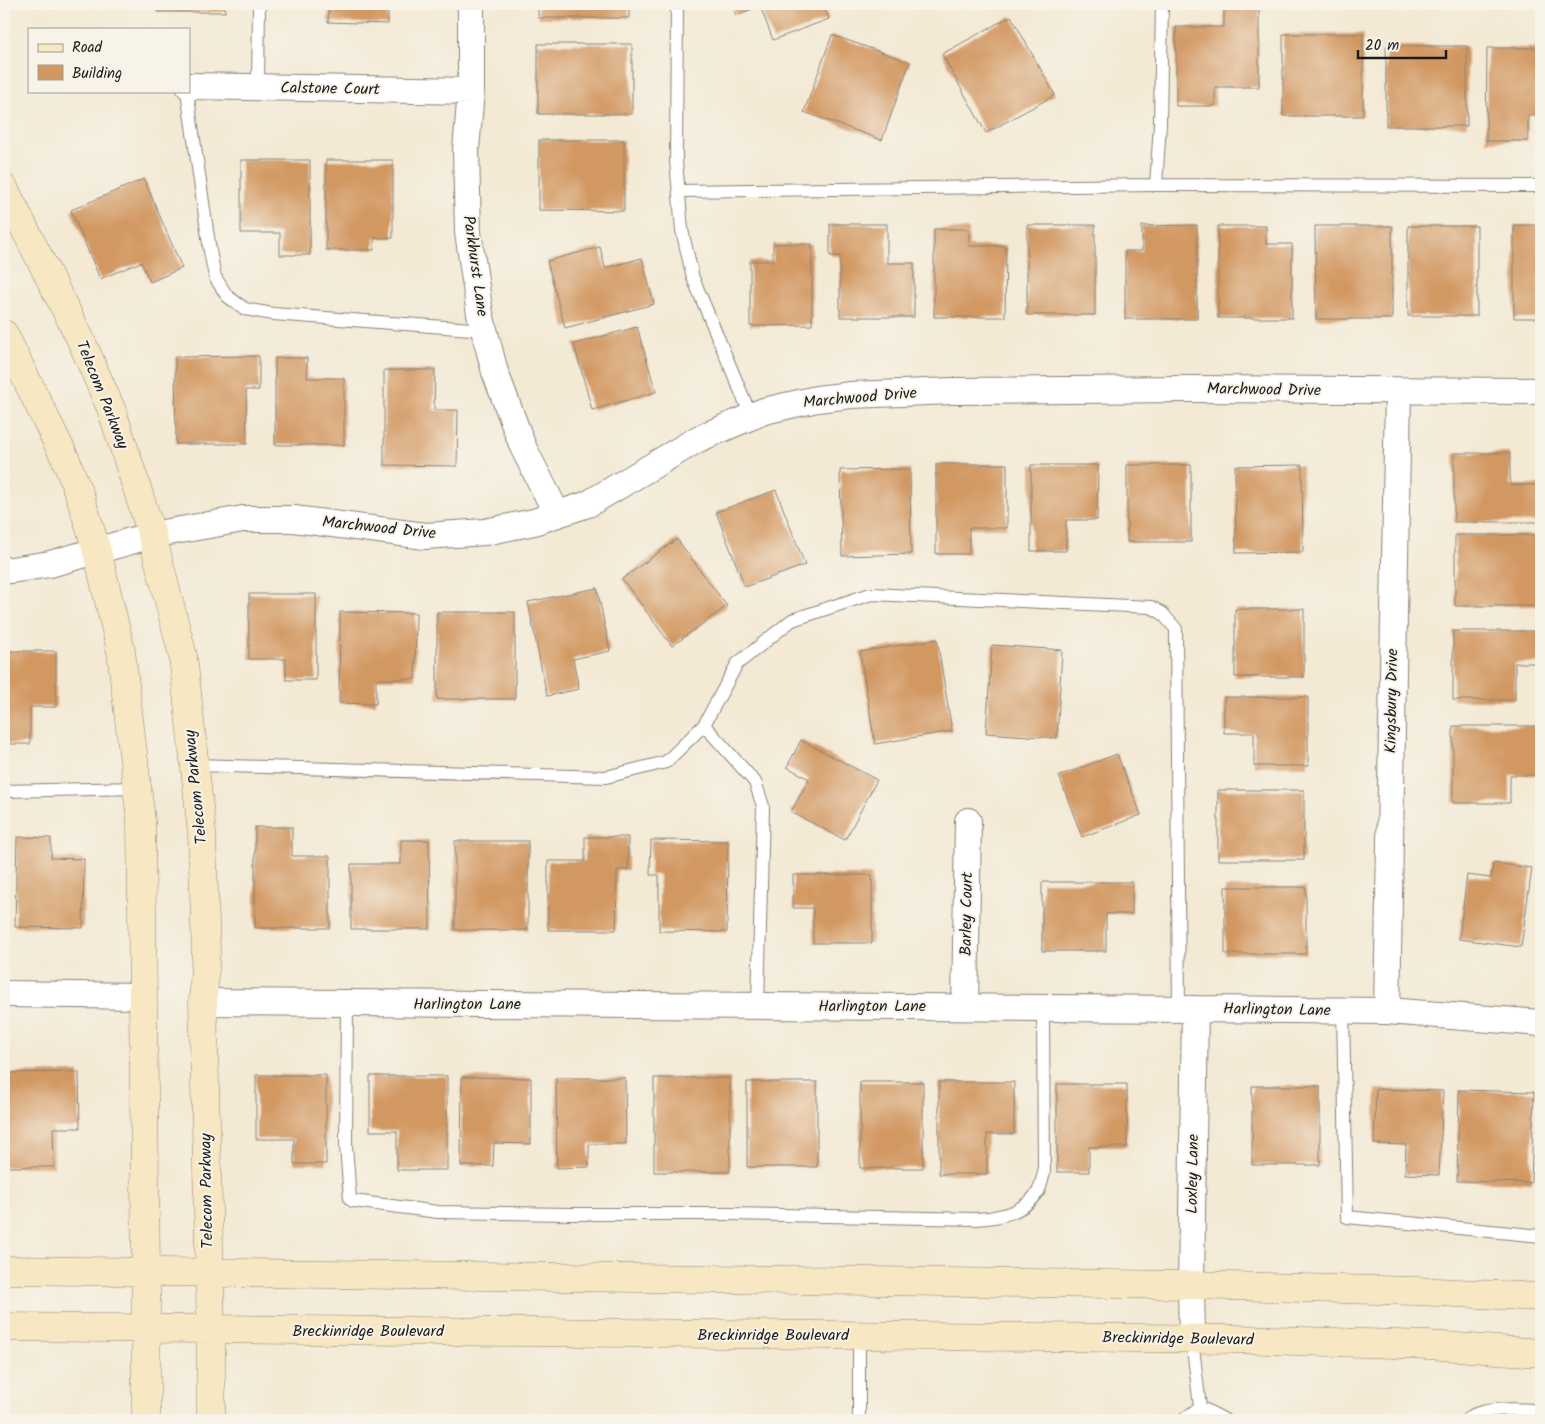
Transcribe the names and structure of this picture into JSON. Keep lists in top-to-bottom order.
{
  "streets": {
    "street": [
      "Calstone Court",
      "Parkhurst Lane",
      "Marchwood Drive",
      "Telecom Parkway",
      "Kingsbury Drive",
      "Barley Court",
      "Harlington Lane",
      "Loxley Lane",
      "Breckinridge Boulevard"
    ]
  },
  "crossings": [
    ["Calstone Court", "Parkhurst Lane"],
    ["Parkhurst Lane", "Marchwood Drive"],
    ["Marchwood Drive", "Telecom Parkway"],
    ["Marchwood Drive", "Kingsbury Drive"],
    ["Telecom Parkway", "Harlington Lane"],
    ["Telecom Parkway", "Breckinridge Boulevard"],
    ["Kingsbury Drive", "Harlington Lane"],
    ["Barley Court", "Harlington Lane"],
    ["Harlington Lane", "Loxley Lane"],
    ["Loxley Lane", "Breckinridge Boulevard"]
  ],
  "legend": ["Road", "Building"],
  "scale_bar": "20 m"
}
